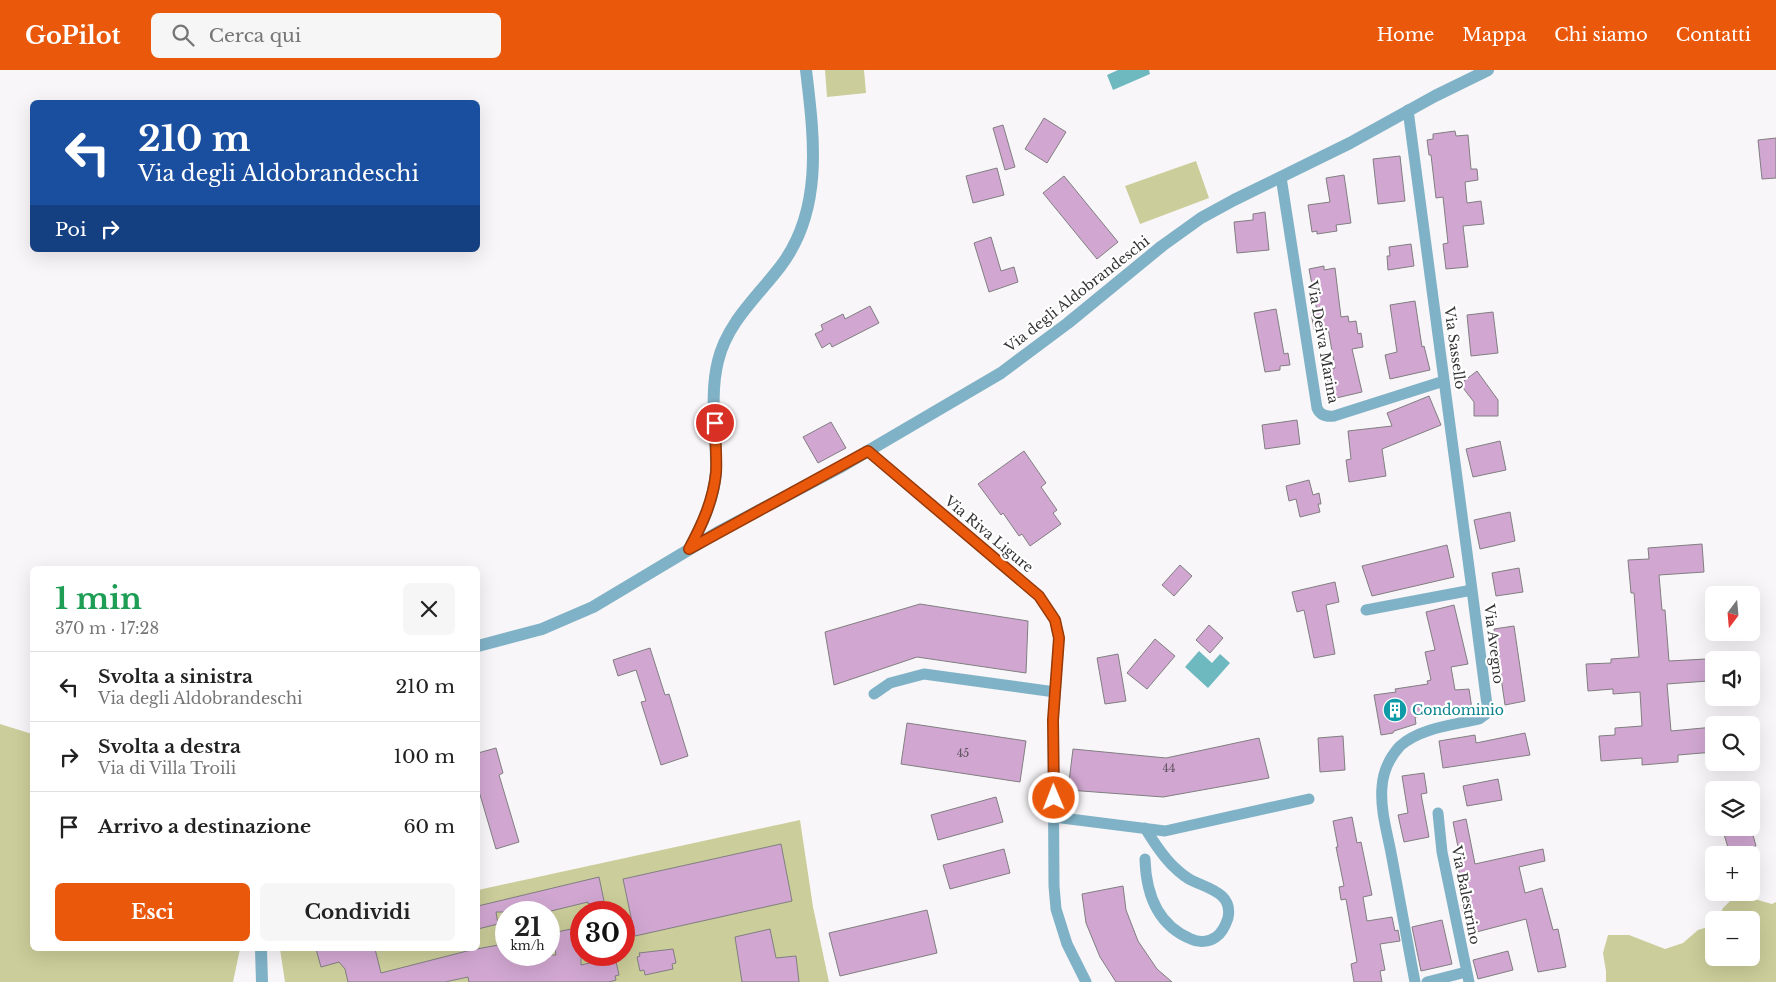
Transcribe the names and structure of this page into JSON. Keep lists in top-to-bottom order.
{
  "streets": {
    "street": [
      "Via degli Aldobrandeschi",
      "Via Deiva Marina",
      "Via Sassello",
      "Via Riva Ligure",
      "Via Avegno",
      "Via Balestrino"
    ]
  },
  "crossings": [
    ["Via degli Aldobrandeschi", "Via Deiva Marina"],
    ["Via degli Aldobrandeschi", "Via Sassello"],
    ["Via degli Aldobrandeschi", "Via Riva Ligure"],
    ["Via Deiva Marina", "Via Sassello"],
    ["Via Sassello", "Via Avegno"]
  ],
  "places": {
    "building": ["Condominio"]
  },
  "house_numbers": ["45", "44"],
  "north": "bottom",
  "page": {
    "header": "GoPilot",
    "search": "Cerca qui",
    "nav": [
      "Home",
      "Mappa",
      "Chi siamo",
      "Contatti"
    ],
    "turn": ["210 m", "Via degli Aldobrandeschi"],
    "then": "Poi",
    "heading": ["1 min", "370 m · 17:28"],
    "map_buttons": ["+", "−"],
    "list": [
      {
        "name": "Svolta a sinistra",
        "note": "Via degli Aldobrandeschi",
        "value": "210 m"
      },
      {
        "name": "Svolta a destra",
        "note": "Via di Villa Troili",
        "value": "100 m"
      },
      {
        "name": "Arrivo a destinazione",
        "value": "60 m"
      }
    ],
    "buttons": ["Esci", "Condividi"],
    "speed": "21 km/h",
    "limit": "30"
  }
}
